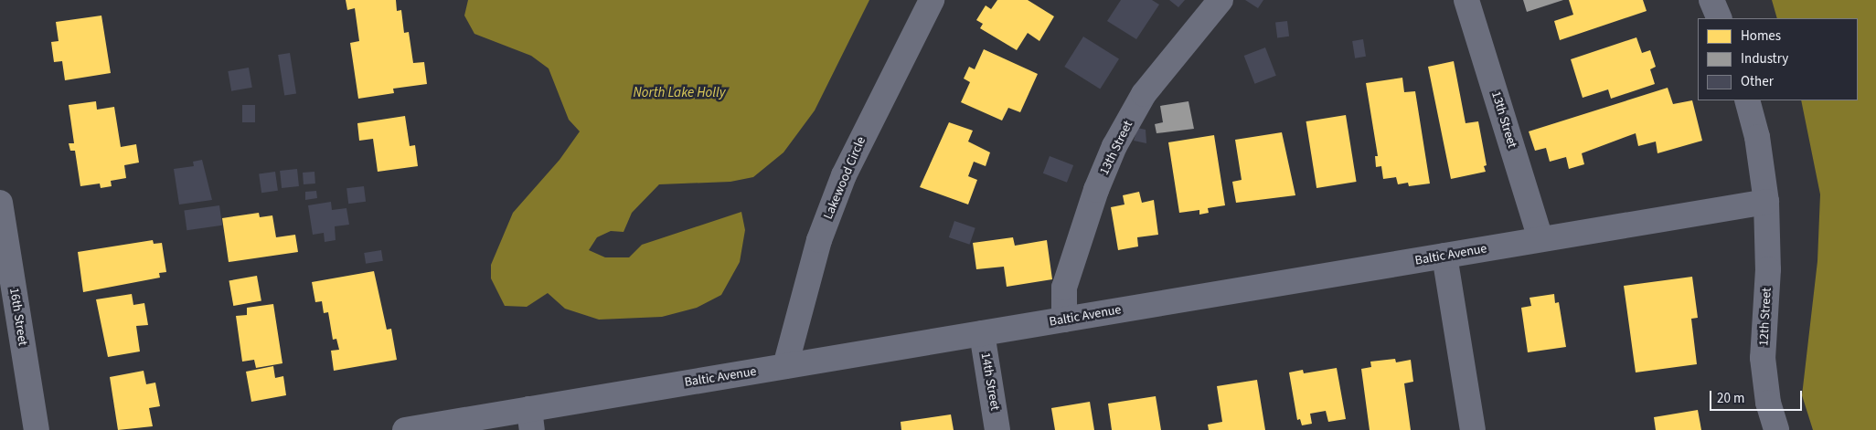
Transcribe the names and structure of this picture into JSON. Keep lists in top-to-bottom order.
{
  "streets": {
    "street": [
      "13th Street",
      "Lakewood Circle",
      "Baltic Avenue",
      "16th Street",
      "12th Street",
      "14th Street"
    ]
  },
  "crossings": [
    ["13th Street", "Baltic Avenue"],
    ["Lakewood Circle", "Baltic Avenue"],
    ["Baltic Avenue", "12th Street"],
    ["Baltic Avenue", "14th Street"]
  ],
  "water": ["North Lake Holly"],
  "legend": ["Homes", "Industry", "Other"],
  "scale_bar": "20 m"
}
